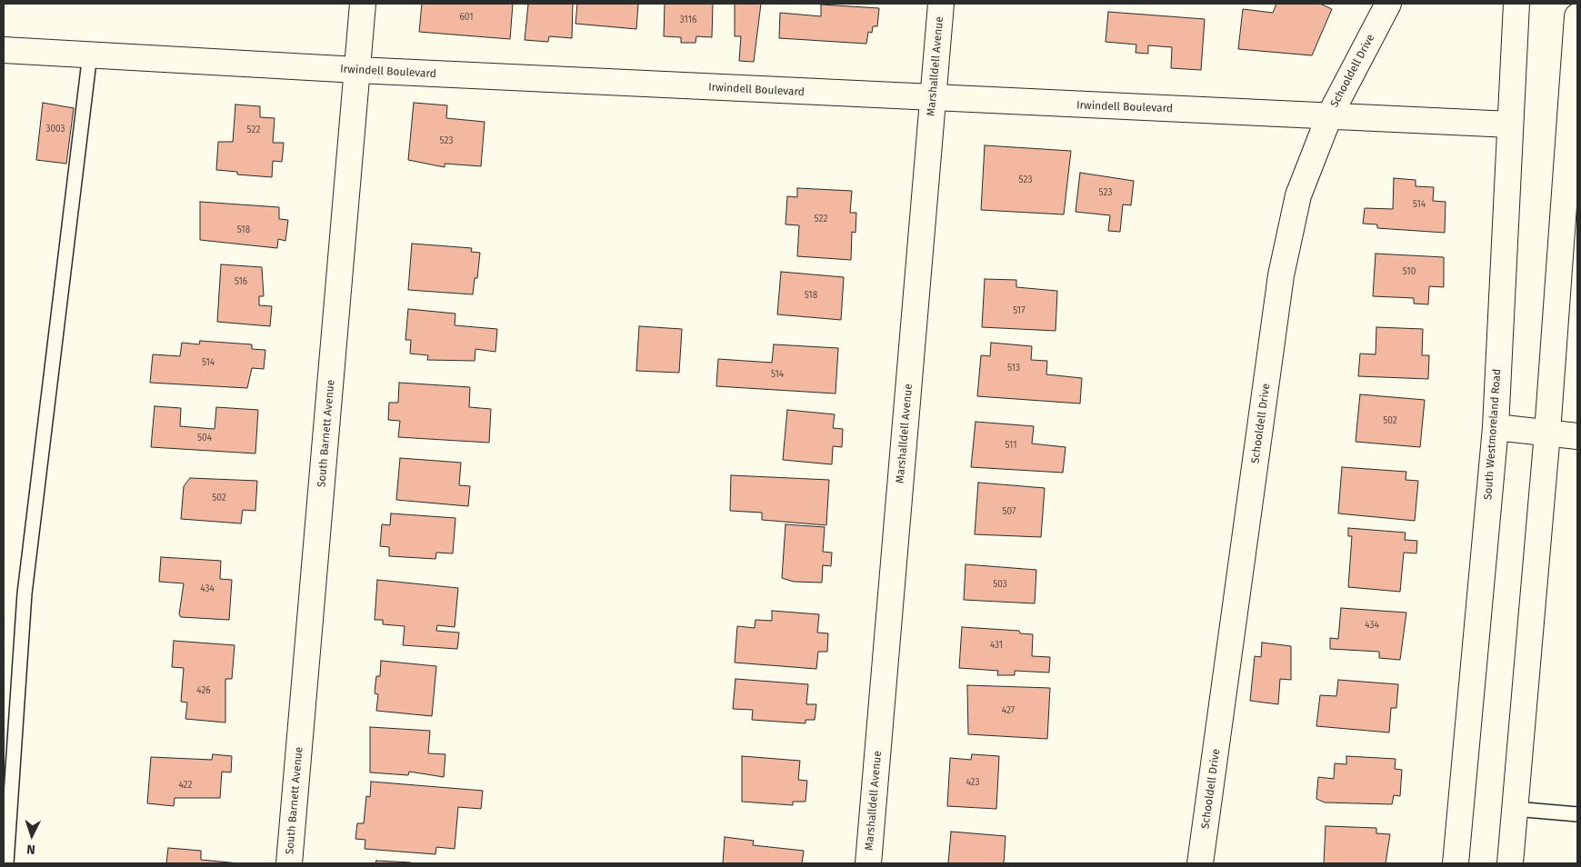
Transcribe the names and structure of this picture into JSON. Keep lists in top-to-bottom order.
{
  "streets": {
    "street": [
      "Marshalldell Avenue",
      "Schooldell Drive",
      "Irwindell Boulevard",
      "South Barnett Avenue",
      "South Westmoreland Road"
    ]
  },
  "crossings": [
    ["Marshalldell Avenue", "Irwindell Boulevard"],
    ["Schooldell Drive", "Irwindell Boulevard"],
    ["Irwindell Boulevard", "South Barnett Avenue"],
    ["Irwindell Boulevard", "South Westmoreland Road"]
  ],
  "house_numbers": [
    "601",
    "3116",
    "3003",
    "522",
    "523",
    "523",
    "523",
    "514",
    "522",
    "518",
    "510",
    "516",
    "518",
    "517",
    "514",
    "513",
    "514",
    "502",
    "504",
    "511",
    "502",
    "507",
    "503",
    "434",
    "434",
    "431",
    "426",
    "427",
    "423",
    "422"
  ],
  "north": "bottom"
}
